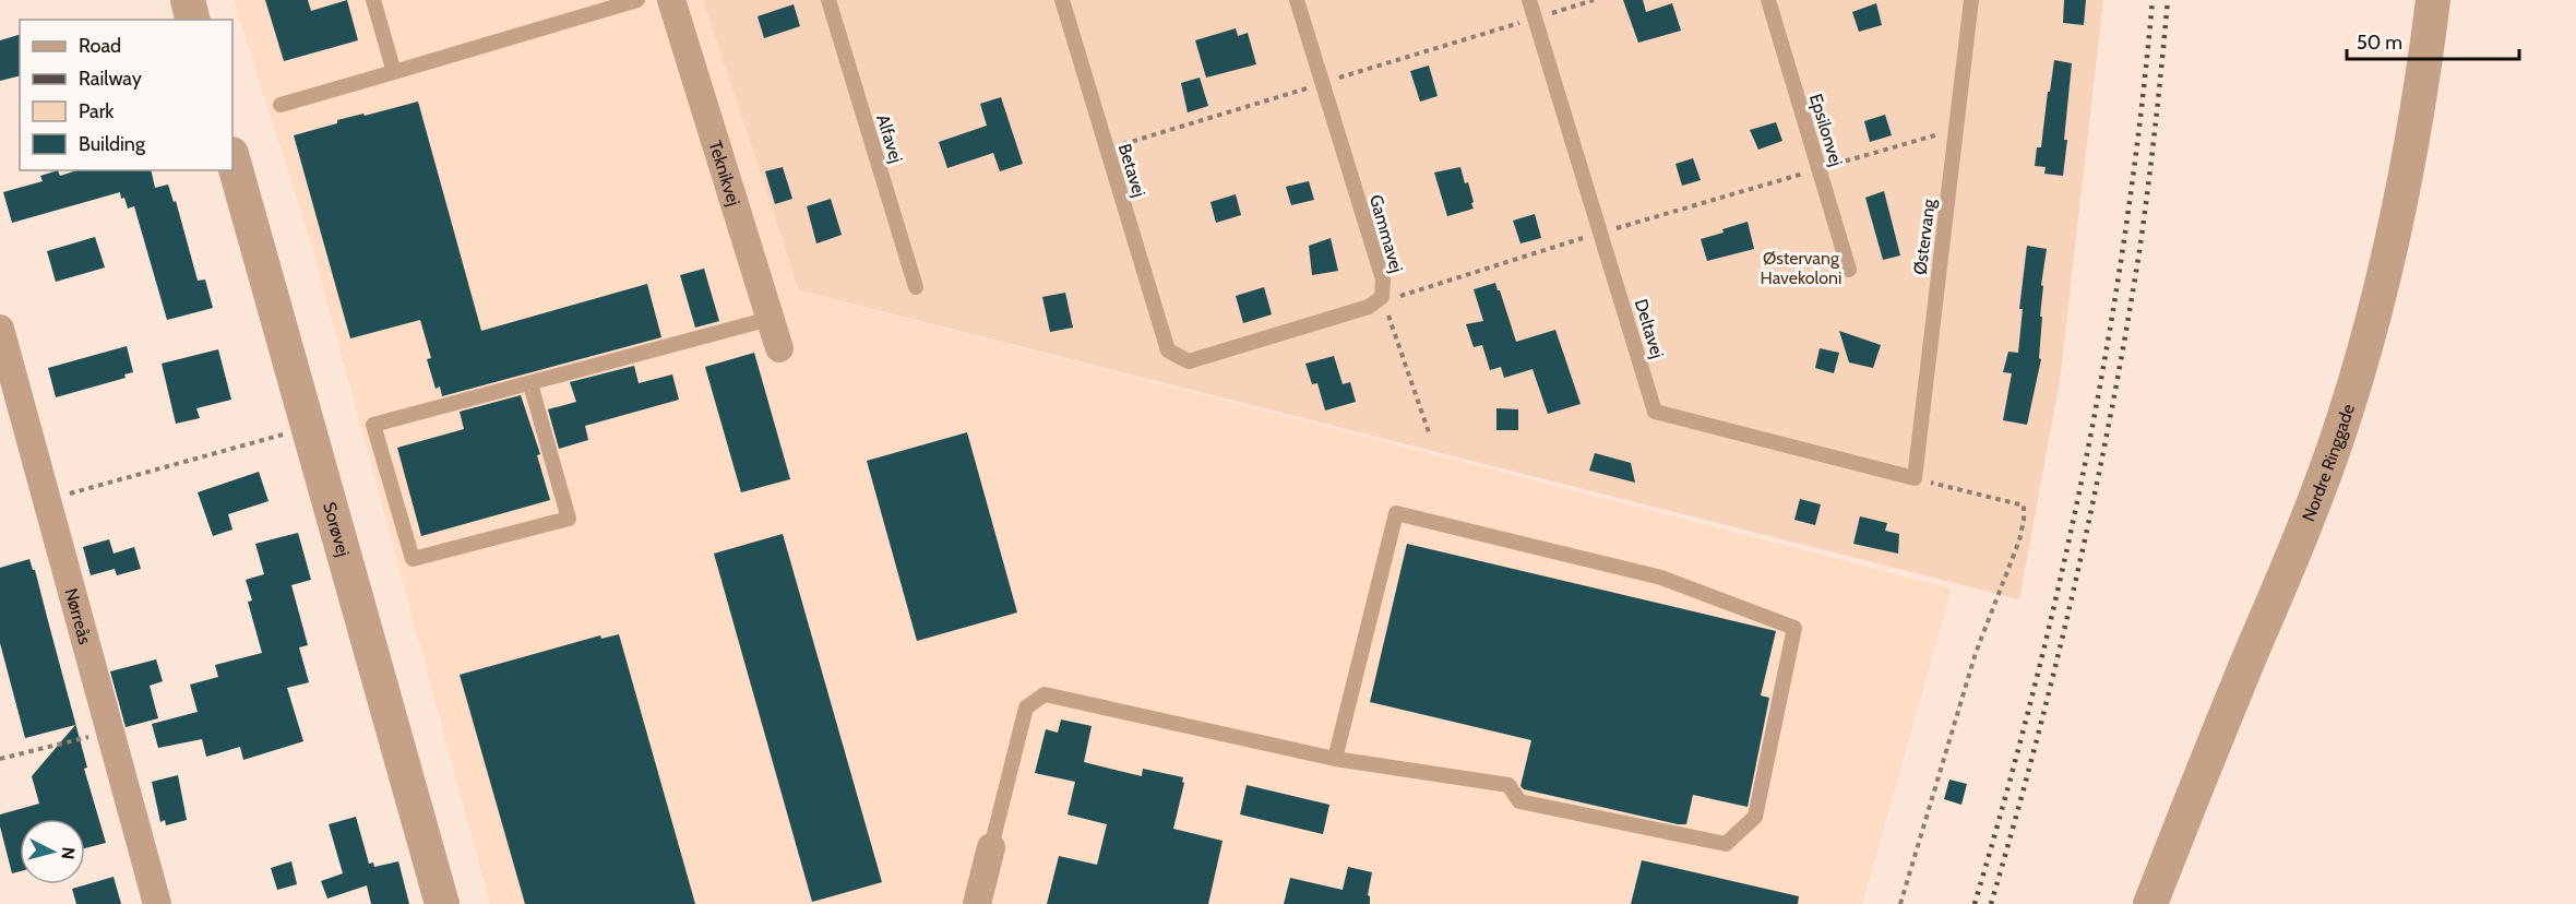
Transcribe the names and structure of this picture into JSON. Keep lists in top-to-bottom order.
{
  "streets": {
    "street": [
      "Teknikvej",
      "Nordre Ringgade",
      "Sorøvej",
      "Nørreås"
    ],
    "lane": [
      "Epsilonvej",
      "Alfavej",
      "Betavej",
      "Gammavej",
      "Østervang",
      "Deltavej"
    ]
  },
  "crossings": [
    ["Betavej", "Gammavej"],
    ["Østervang", "Deltavej"]
  ],
  "parks": ["Østervang Havekoloni"],
  "legend": [
    "Road",
    "Railway",
    "Park",
    "Building"
  ],
  "scale_bar": "50 m",
  "north": "right"
}
